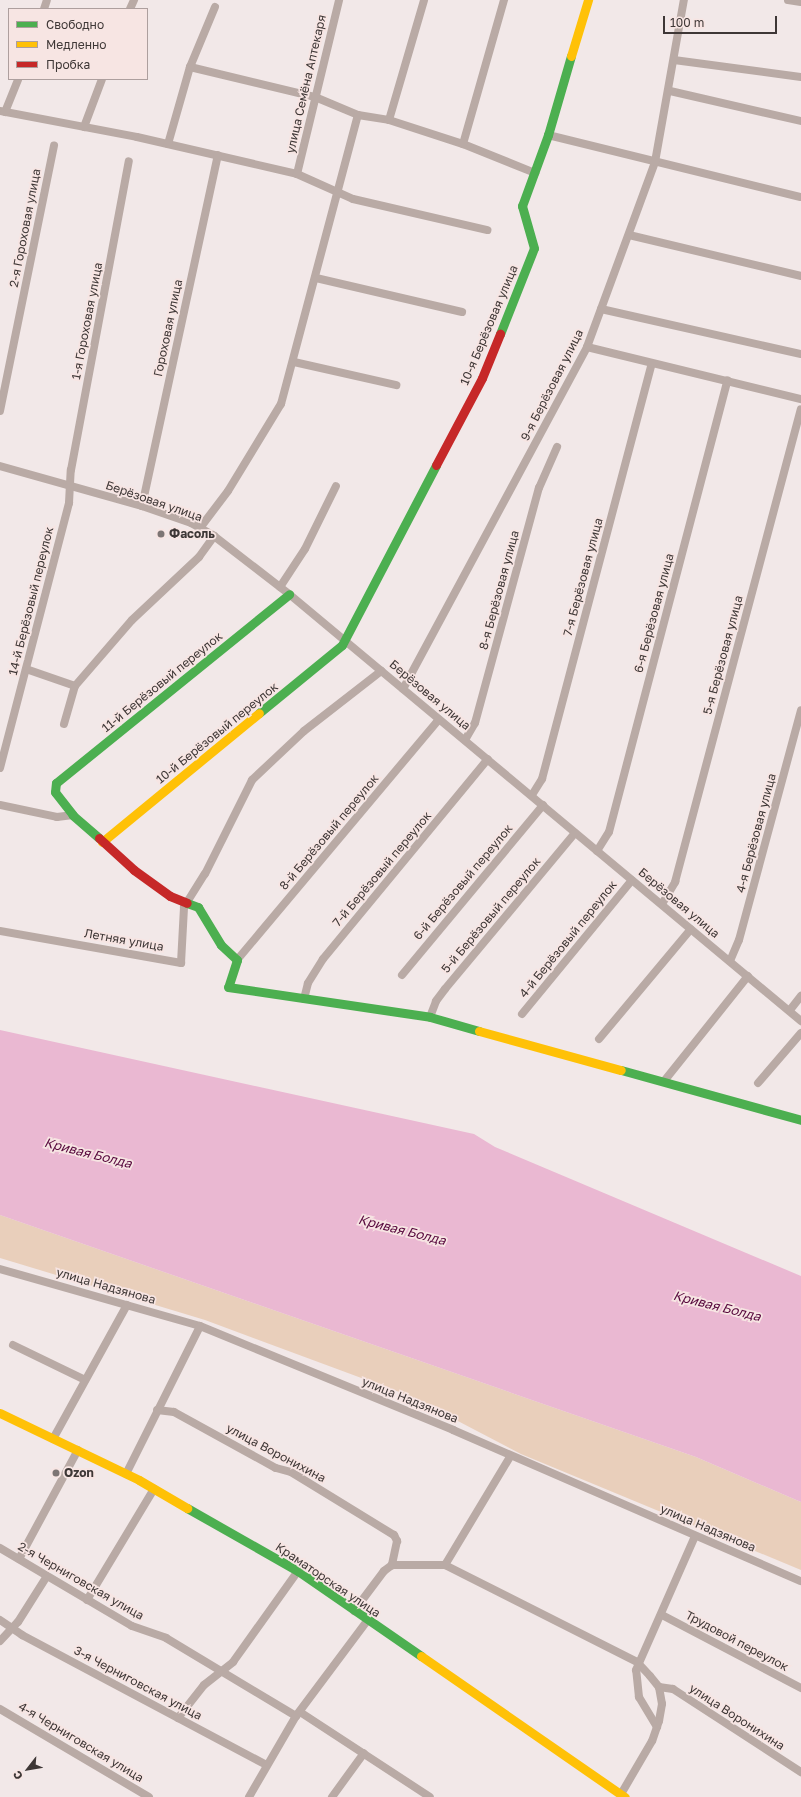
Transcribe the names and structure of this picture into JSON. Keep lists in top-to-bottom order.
{
  "streets": {
    "street": [
      "улица Семёна Аптекаря",
      "2-я Гороховая улица",
      "1-я Гороховая улица",
      "10-я Берёзовая улица",
      "Гороховая улица",
      "9-я Берёзовая улица",
      "Берёзовая улица",
      "7-я Берёзовая улица",
      "8-я Берёзовая улица",
      "14-й Берёзовый переулок",
      "6-я Берёзовая улица",
      "5-я Берёзовая улица",
      "11-й Берёзовый переулок",
      "10-й Берёзовый переулок",
      "8-й Берёзовый переулок",
      "4-я Берёзовая улица",
      "7-й Берёзовый переулок",
      "6-й Берёзовый переулок",
      "5-й Берёзовый переулок",
      "4-й Берёзовый переулок",
      "Летняя улица",
      "улица Надзянова",
      "улица Воронихина",
      "Краматорская улица",
      "2-я Черниговская улица",
      "Трудовой переулок",
      "3-я Черниговская улица",
      "4-я Черниговская улица"
    ]
  },
  "crossings": [
    ["1-я Гороховая улица", "Берёзовая улица"],
    ["1-я Гороховая улица", "14-й Берёзовый переулок"],
    ["10-я Берёзовая улица", "Берёзовая улица"],
    ["10-я Берёзовая улица", "10-й Берёзовый переулок"],
    ["Гороховая улица", "Берёзовая улица"],
    ["9-я Берёзовая улица", "Берёзовая улица"],
    ["Берёзовая улица", "7-я Берёзовая улица"],
    ["Берёзовая улица", "8-я Берёзовая улица"],
    ["Берёзовая улица", "14-й Берёзовый переулок"],
    ["Берёзовая улица", "6-я Берёзовая улица"],
    ["Берёзовая улица", "5-я Берёзовая улица"],
    ["Берёзовая улица", "11-й Берёзовый переулок"],
    ["Берёзовая улица", "10-й Берёзовый переулок"],
    ["Берёзовая улица", "8-й Берёзовый переулок"],
    ["Берёзовая улица", "4-я Берёзовая улица"],
    ["Берёзовая улица", "7-й Берёзовый переулок"],
    ["Берёзовая улица", "6-й Берёзовый переулок"],
    ["Берёзовая улица", "5-й Берёзовый переулок"],
    ["Берёзовая улица", "4-й Берёзовый переулок"]
  ],
  "water": ["Кривая Болда"],
  "places": ["Фасоль", "Ozon"],
  "legend": ["Свободно", "Медленно", "Пробка"],
  "scale_bar": "100 m",
  "north": "bottom left"
}
